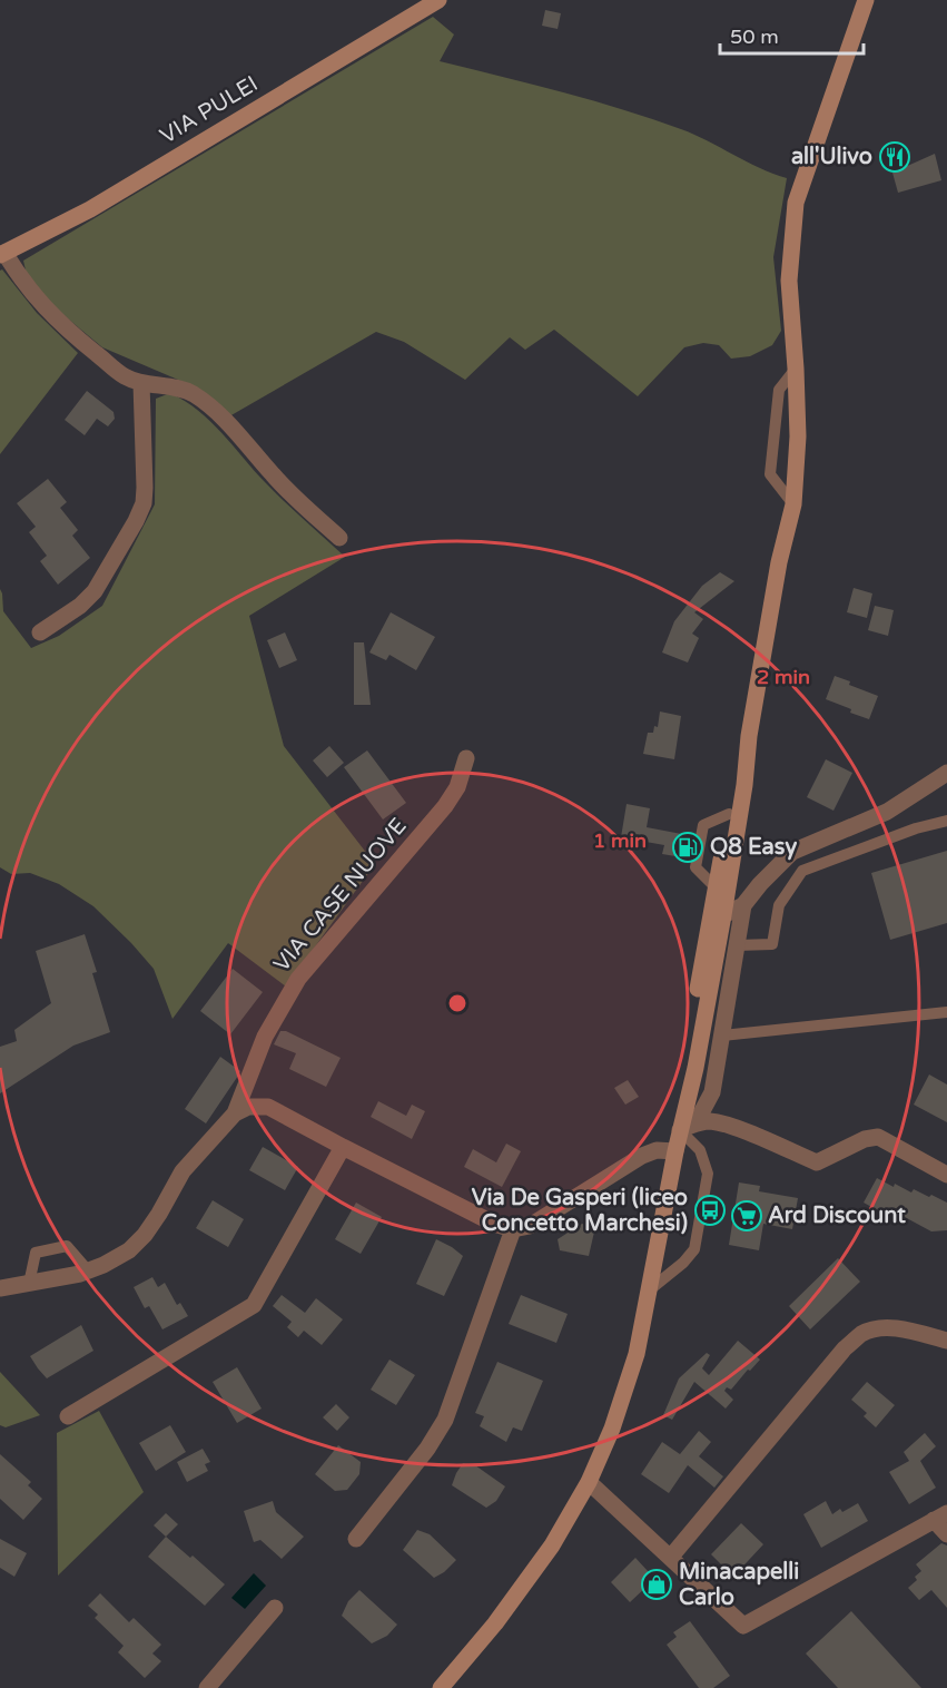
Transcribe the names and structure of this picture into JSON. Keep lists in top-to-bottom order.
{
  "streets": {
    "main road": ["VIA PULEI"],
    "street": ["VIA CASE NUOVE"]
  },
  "places": {
    "restaurant": ["all'Ulivo"],
    "fuel station": ["Q8 Easy"],
    "bus stop": ["Via De Gasperi (liceo Concetto Marchesi)"],
    "supermarket": ["Ard Discount"],
    "shop": ["Minacapelli Carlo"]
  },
  "scale_bar": "50 m",
  "rings": ["2 min", "1 min"]
}
